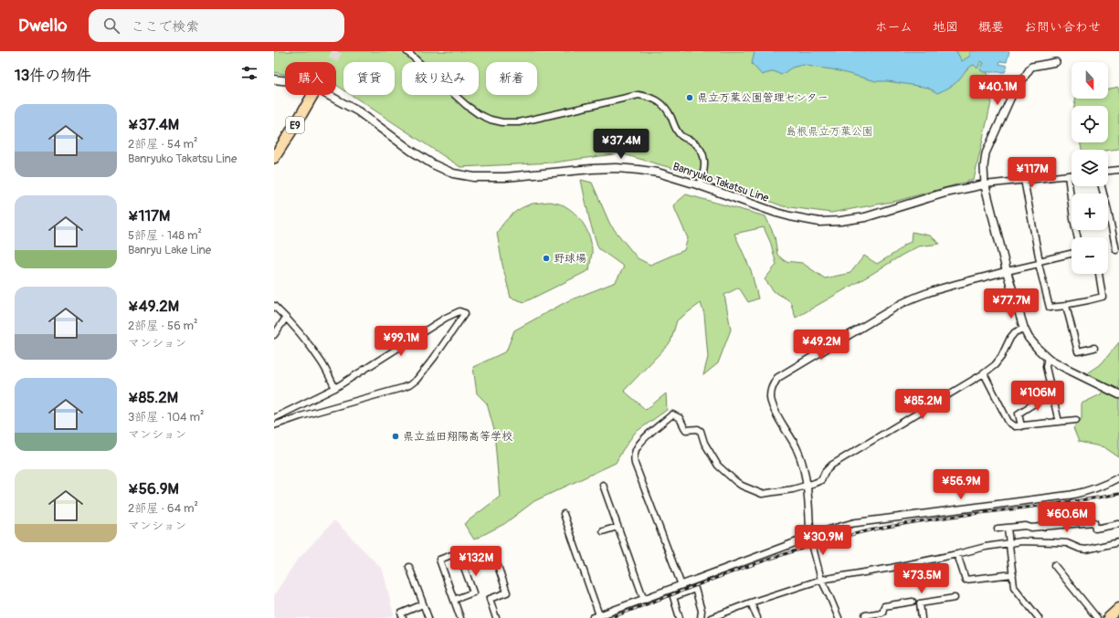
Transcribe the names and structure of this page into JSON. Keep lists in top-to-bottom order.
{
  "streets": {
    "highway": ["E9"],
    "main road": ["Banryuko Takatsu Line"]
  },
  "parks": ["島根県立万葉公園"],
  "places": ["県立万葉公園管理センター", "野球場", "県立益田翔陽高等学校"],
  "north": "bottom",
  "page": {
    "header": "Dwello",
    "search": "ここで検索",
    "nav": [
      "ホーム",
      "地図",
      "概要",
      "お問い合わせ"
    ],
    "heading": "13件の物件",
    "map_buttons": ["+", "−"],
    "chip": [
      "購入",
      "賃貸",
      "絞り込み",
      "新着"
    ],
    "price": [
      "¥40.1M",
      "¥37.4M",
      "¥117M",
      "¥77.7M",
      "¥99.1M",
      "¥49.2M",
      "¥106M",
      "¥85.2M",
      "¥56.9M",
      "¥60.6M",
      "¥30.9M",
      "¥132M",
      "¥73.5M"
    ],
    "list": [
      {
        "name": "¥37.4M",
        "note": "2部屋 · 54 m² · Banryuko Takatsu Line"
      },
      {
        "name": "¥117M",
        "note": "5部屋 · 148 m² · Banryu Lake Line"
      },
      {
        "name": "¥49.2M",
        "note": "2部屋 · 56 m² · マンション"
      },
      {
        "name": "¥85.2M",
        "note": "3部屋 · 104 m² · マンション"
      },
      {
        "name": "¥56.9M",
        "note": "2部屋 · 64 m² · マンション"
      }
    ]
  }
}
